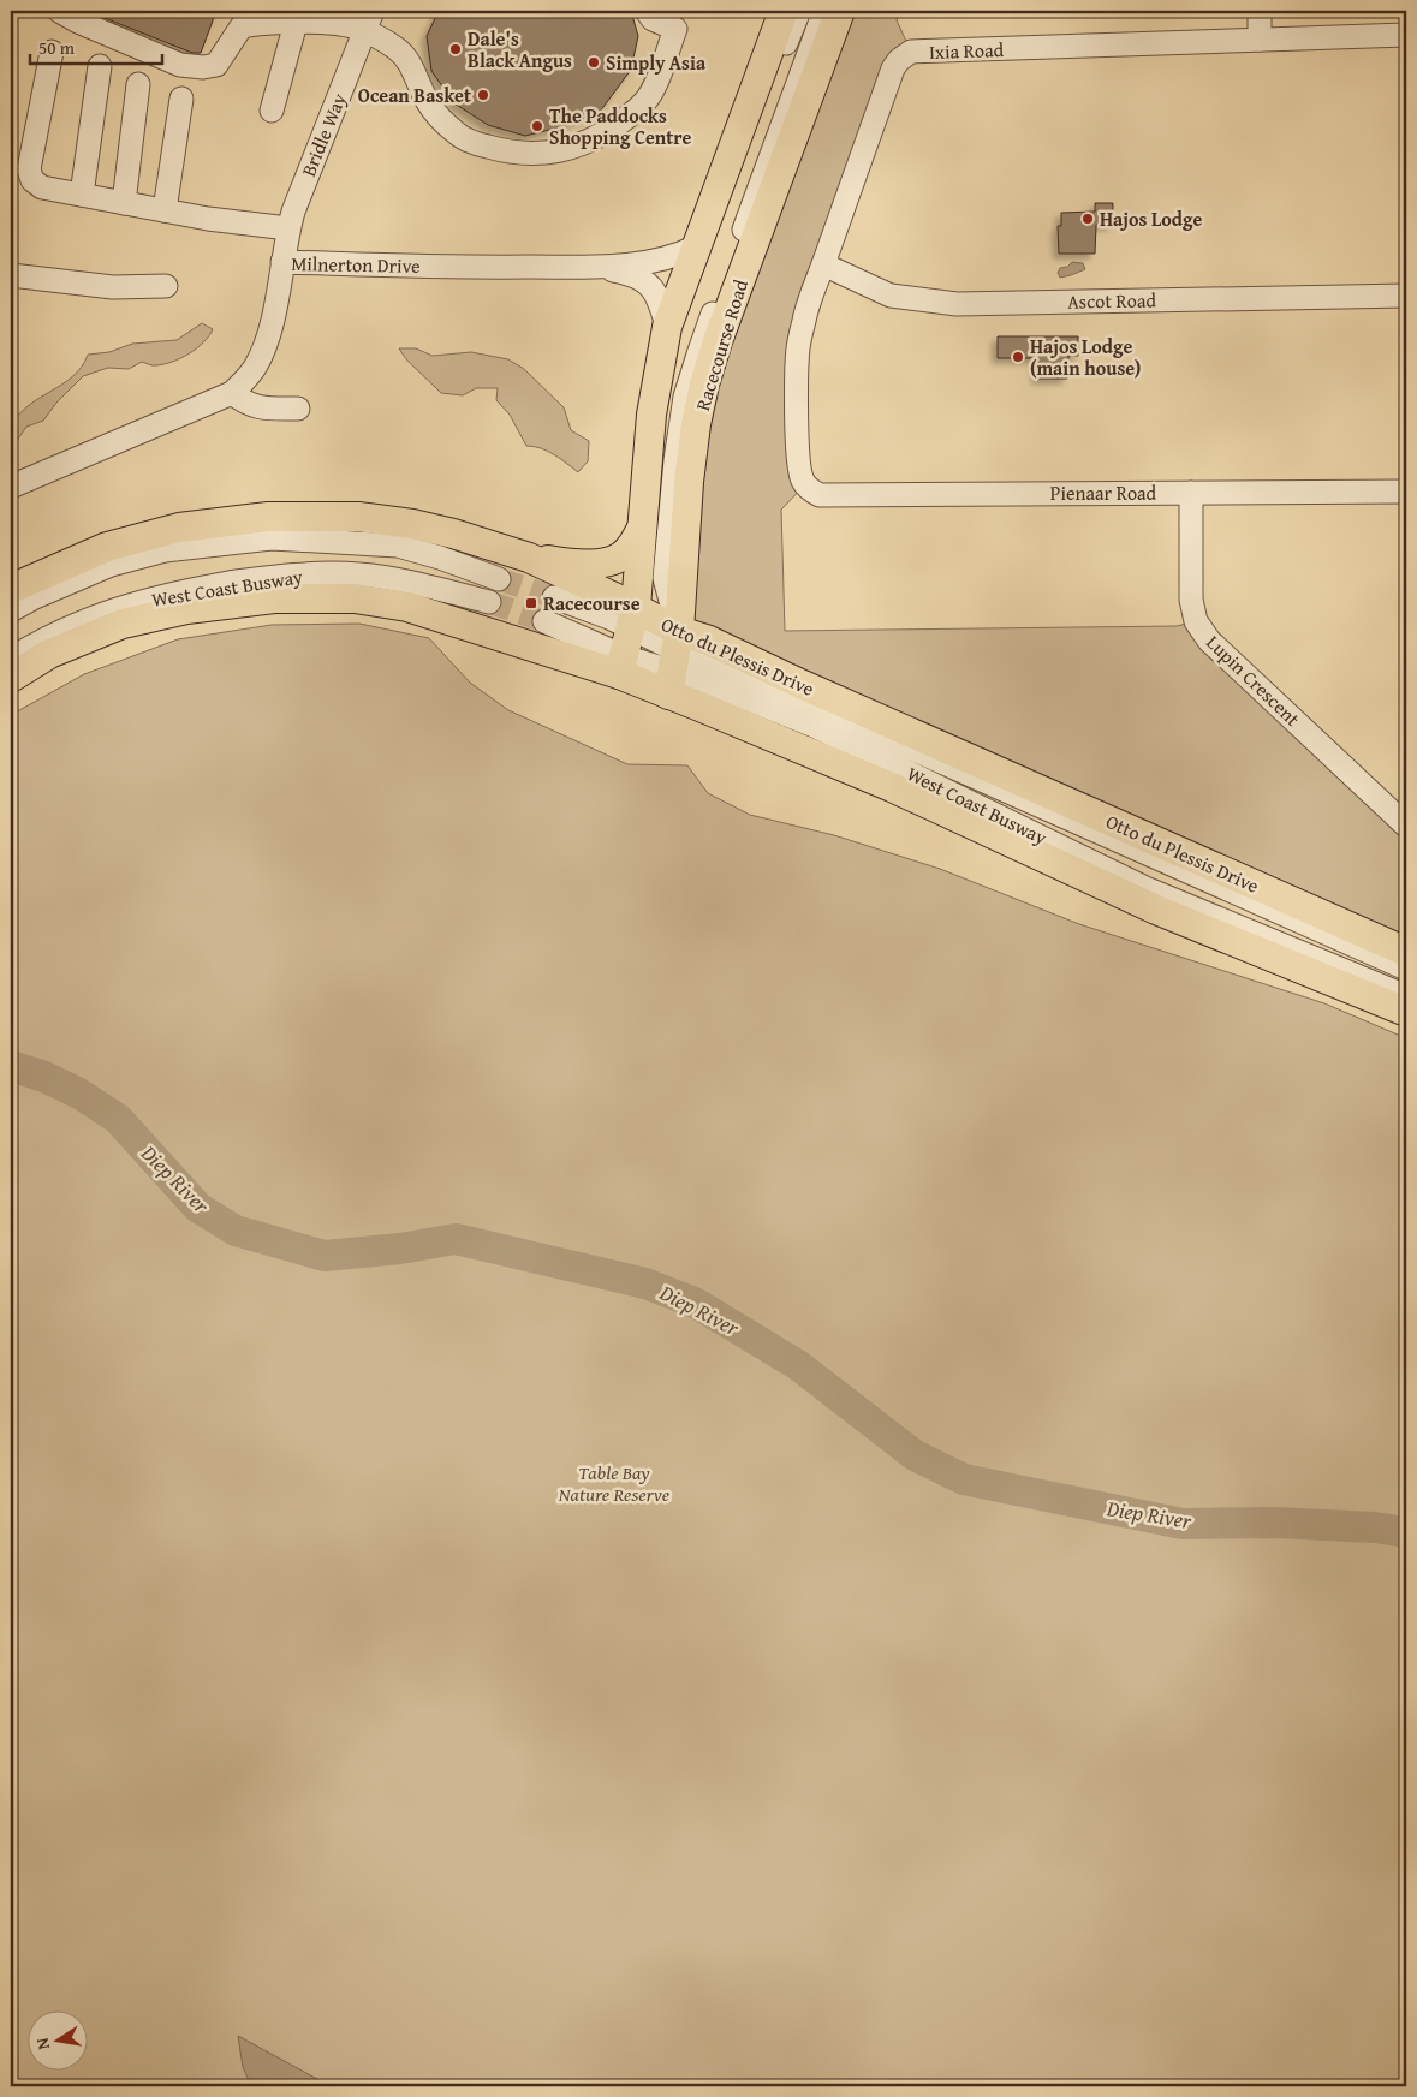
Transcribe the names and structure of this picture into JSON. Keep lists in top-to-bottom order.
{
  "streets": {
    "main road": ["Racecourse Road", "Otto du Plessis Drive"],
    "street": [
      "Ixia Road",
      "Bridle Way",
      "Milnerton Drive",
      "Ascot Road",
      "Pienaar Road",
      "West Coast Busway",
      "Lupin Crescent"
    ]
  },
  "crossings": [
    ["Ixia Road", "Ascot Road"],
    ["Ixia Road", "Pienaar Road"],
    ["Bridle Way", "Milnerton Drive"],
    ["Racecourse Road", "West Coast Busway"],
    ["Racecourse Road", "Otto du Plessis Drive"],
    ["Pienaar Road", "Lupin Crescent"],
    ["West Coast Busway", "Otto du Plessis Drive"]
  ],
  "water": ["Diep River"],
  "parks": ["Table Bay Nature Reserve"],
  "places": {
    "other": [
      "Dale's Black Angus",
      "Simply Asia",
      "Ocean Basket",
      "The Paddocks Shopping Centre",
      "Hajos Lodge",
      "Hajos Lodge (main house)"
    ],
    "transit": ["Racecourse"]
  },
  "scale_bar": "50 m",
  "north": "left"
}
